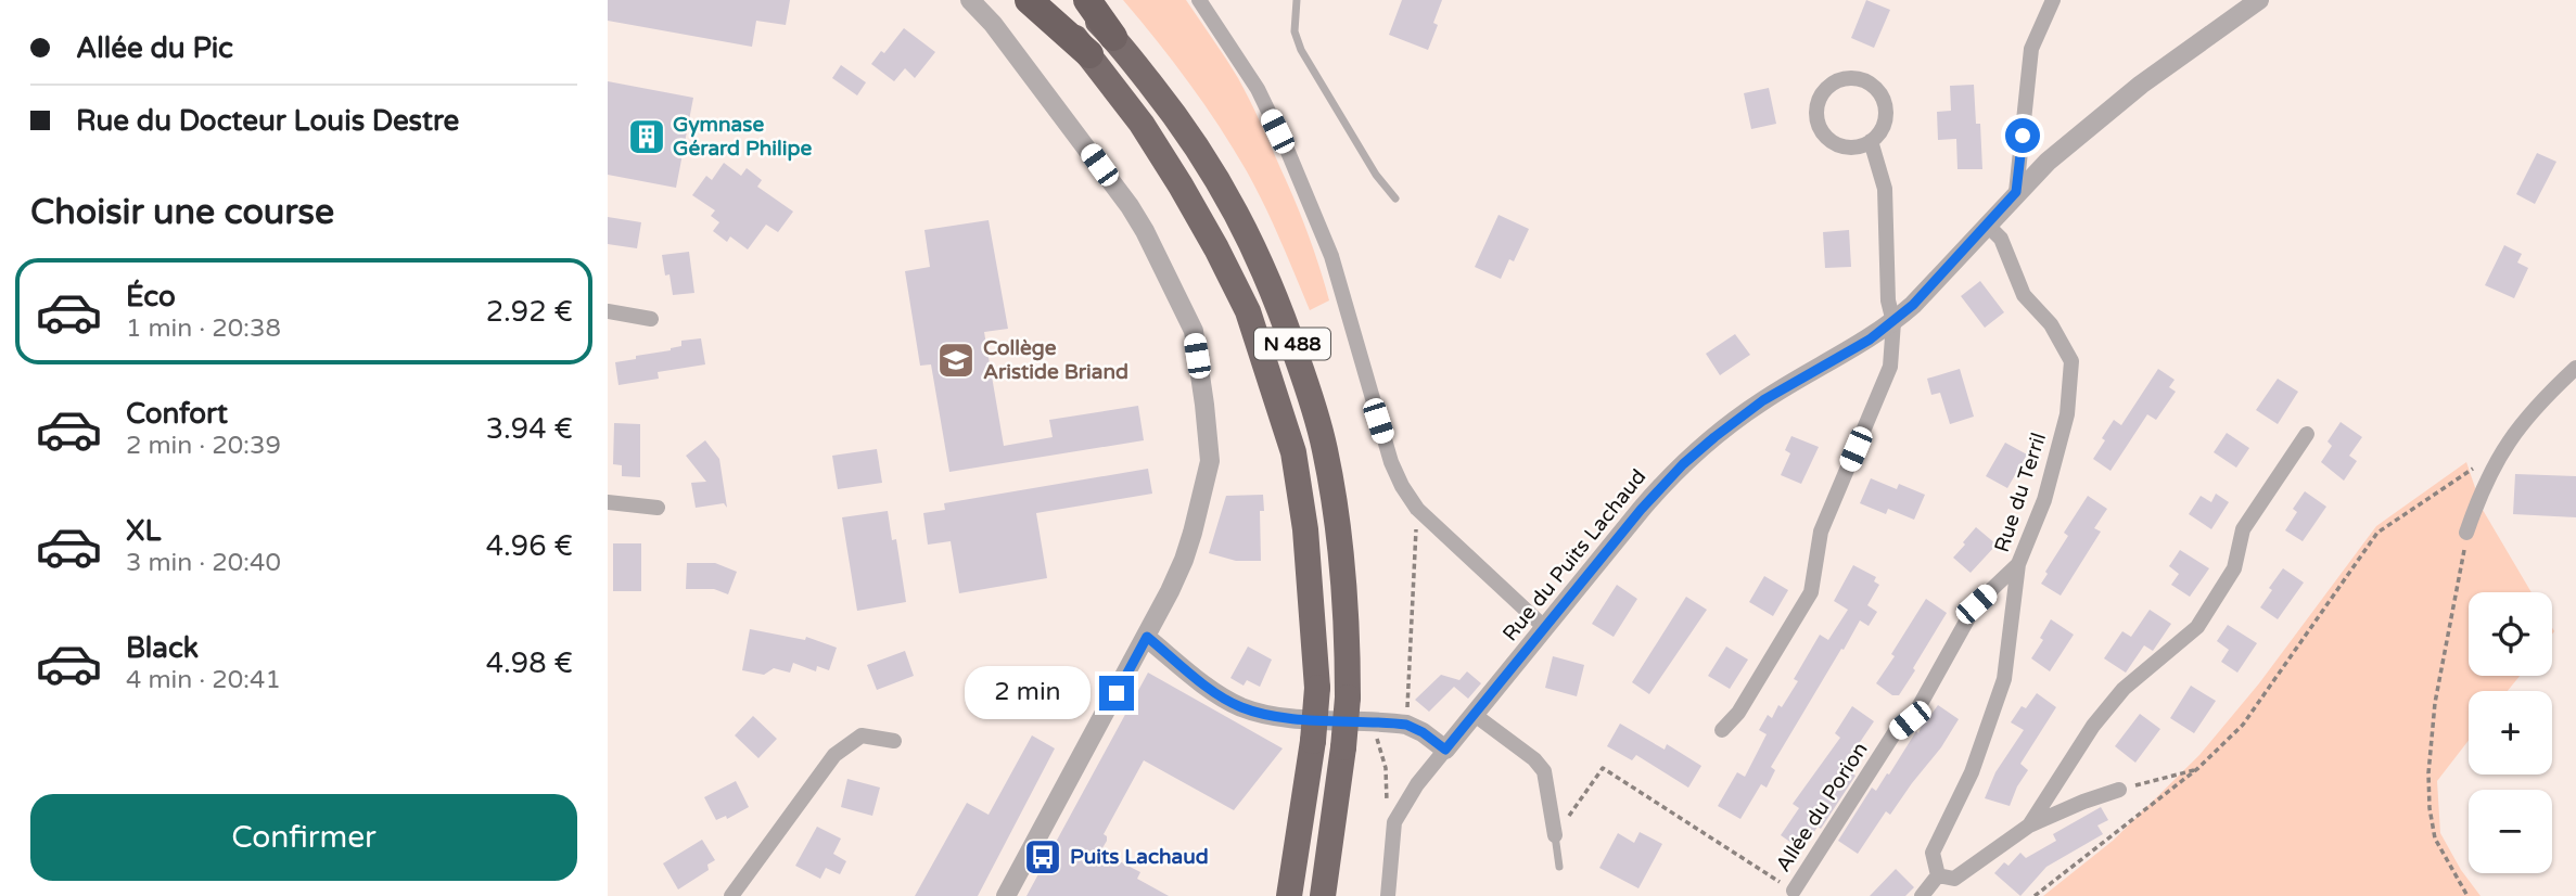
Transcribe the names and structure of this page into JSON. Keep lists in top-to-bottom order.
{
  "streets": {
    "highway": ["N 488"],
    "street": ["Rue du Terril", "Rue du Puits Lachaud", "Allée du Porion"]
  },
  "crossings": [
    ["Rue du Terril", "Rue du Puits Lachaud"],
    ["Rue du Terril", "Allée du Porion"]
  ],
  "places": {
    "building": ["Gymnase Gérard Philipe"],
    "school or university": ["Collège Aristide Briand"],
    "bus stop": ["Puits Lachaud"]
  },
  "page": {
    "banner": ["Allée du Pic", "Rue du Docteur Louis Destre"],
    "heading": "Choisir une course",
    "list": [
      {
        "name": "Éco",
        "note": "1 min · 20:38",
        "value": "2.92 €"
      },
      {
        "name": "Confort",
        "note": "2 min · 20:39",
        "value": "3.94 €"
      },
      {
        "name": "XL",
        "note": "3 min · 20:40",
        "value": "4.96 €"
      },
      {
        "name": "Black",
        "note": "4 min · 20:41",
        "value": "4.98 €"
      }
    ],
    "map_buttons": ["+", "−"],
    "bubble": "2 min",
    "buttons": "Confirmer"
  }
}
